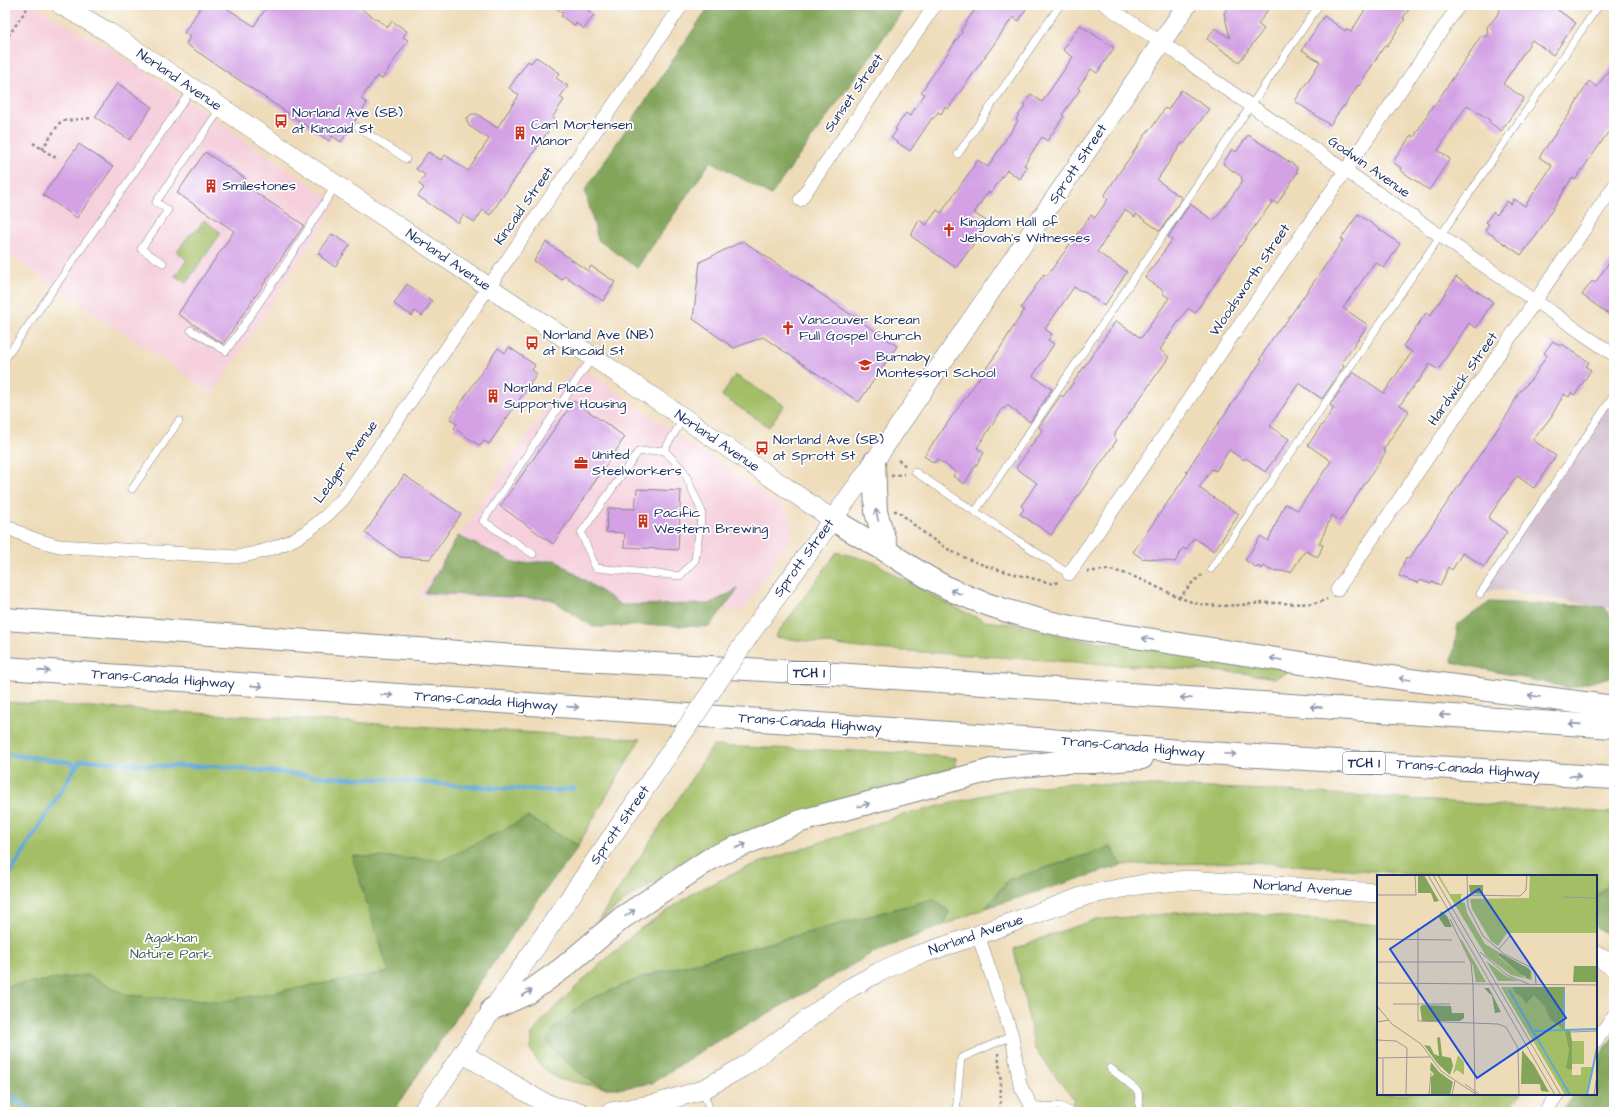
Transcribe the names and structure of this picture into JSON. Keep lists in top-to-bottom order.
{
  "streets": {
    "highway": ["TCH 1", "Trans-Canada Highway"],
    "main road": ["Norland Avenue", "Sprott Street"],
    "street": [
      "Sunset Street",
      "Godwin Avenue",
      "Kincaid Street",
      "Woodsworth Street",
      "Hardwick Street",
      "Ledger Avenue"
    ]
  },
  "crossings": [
    ["Norland Avenue", "Sprott Street"],
    ["Norland Avenue", "Kincaid Street"],
    ["Norland Avenue", "Ledger Avenue"],
    ["Sprott Street", "Godwin Avenue"],
    ["Godwin Avenue", "Woodsworth Street"],
    ["Godwin Avenue", "Hardwick Street"],
    ["Kincaid Street", "Ledger Avenue"]
  ],
  "parks": ["Agakhan Nature Park"],
  "places": {
    "bus stop": ["Norland Ave (SB) at Kincaid St", "Norland Ave (NB) at Kincaid St", "Norland Ave (SB) at Sprott St"],
    "building": [
      "Carl Mortensen Manor",
      "Smilestones",
      "Norland Place Supportive Housing",
      "Pacific Western Brewing"
    ],
    "church": ["Kingdom Hall of Jehovah's Witnesses", "Vancouver Korean Full Gospel Church"],
    "school or university": ["Burnaby Montessori School"],
    "office": ["United Steelworkers"]
  }
}
